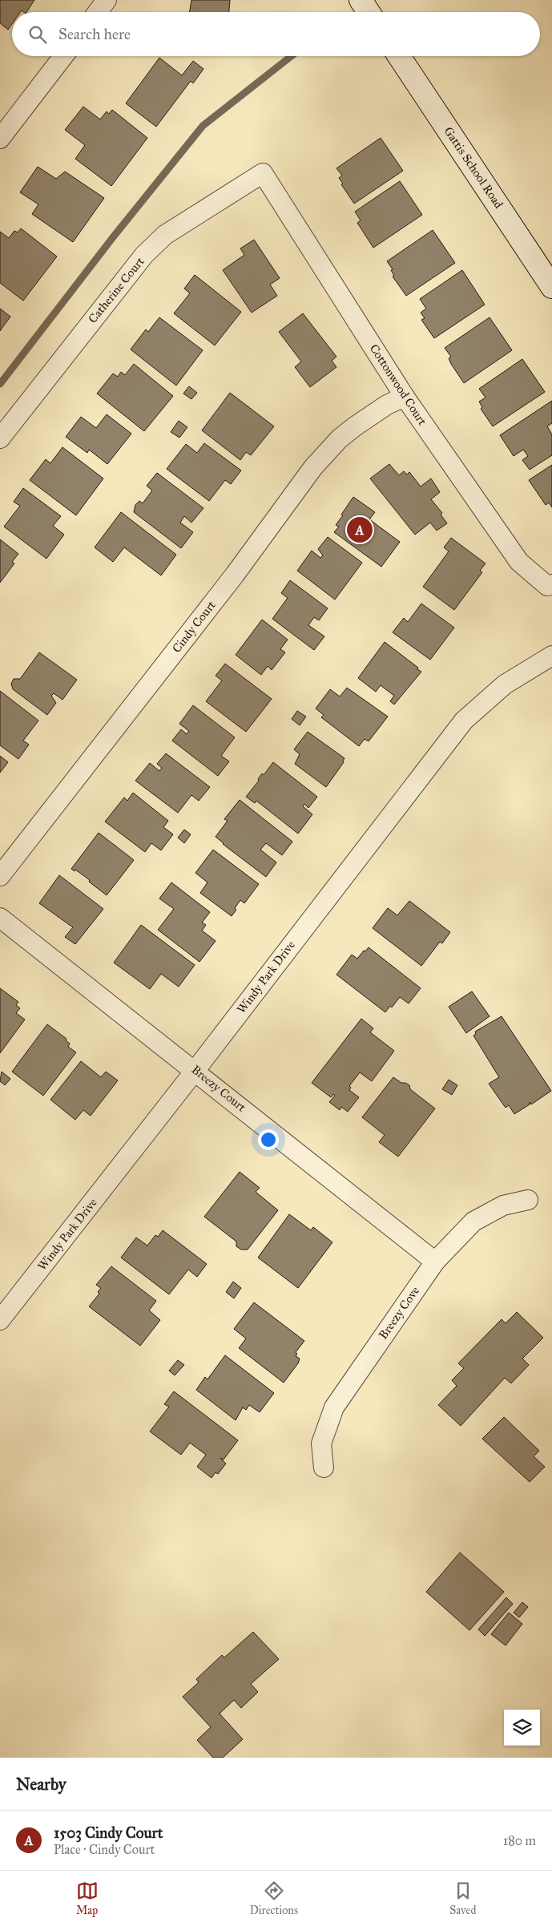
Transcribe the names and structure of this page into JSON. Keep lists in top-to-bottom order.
{
  "streets": {
    "main road": ["Gattis School Road"],
    "street": [
      "Catherine Court",
      "Cottonwood Court",
      "Cindy Court",
      "Windy Park Drive",
      "Breezy Court",
      "Breezy Cove"
    ]
  },
  "crossings": [
    ["Catherine Court", "Cottonwood Court"],
    ["Cottonwood Court", "Cindy Court"],
    ["Windy Park Drive", "Breezy Court"],
    ["Breezy Court", "Breezy Cove"]
  ],
  "page": {
    "search": "Search here",
    "pins": "A",
    "heading": "Nearby",
    "list": [
      {
        "mark": "A",
        "name": "1503 Cindy Court",
        "note": "Place · Cindy Court",
        "value": "180 m"
      }
    ],
    "nav": ["Map", "Directions", "Saved"]
  }
}
